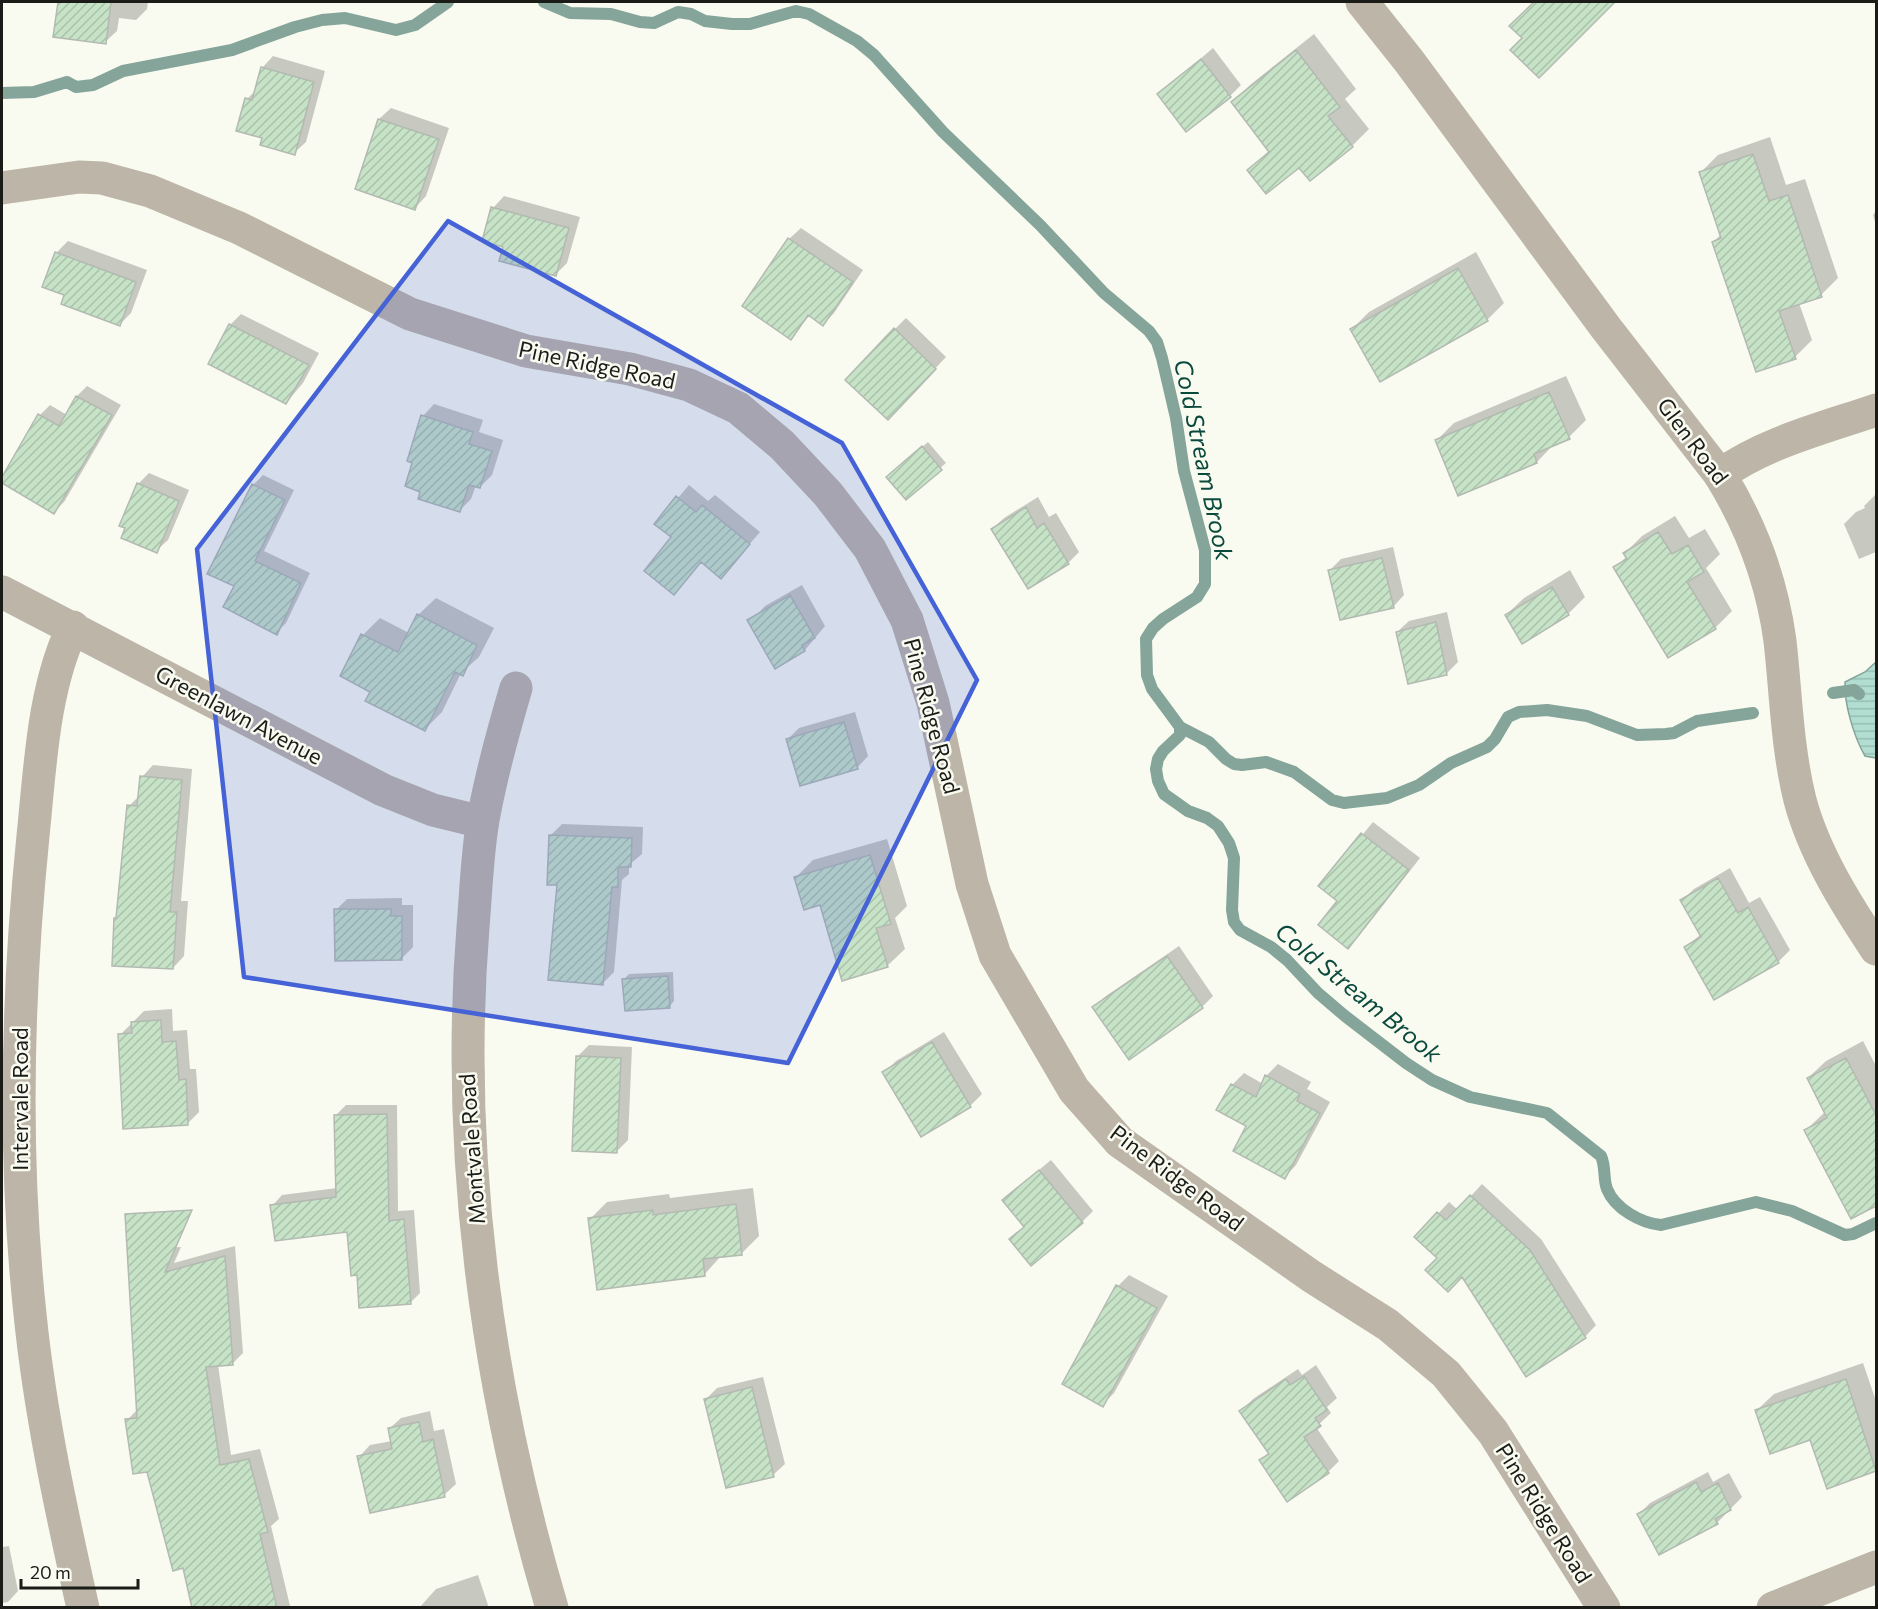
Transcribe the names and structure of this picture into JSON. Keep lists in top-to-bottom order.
{
  "streets": {
    "street": [
      "Pine Ridge Road",
      "Glen Road",
      "Greenlawn Avenue",
      "Intervale Road",
      "Montvale Road"
    ]
  },
  "crossings": [
    ["Greenlawn Avenue", "Intervale Road"],
    ["Greenlawn Avenue", "Montvale Road"]
  ],
  "water": ["Cold Stream Brook"],
  "scale_bar": "20 m"
}
